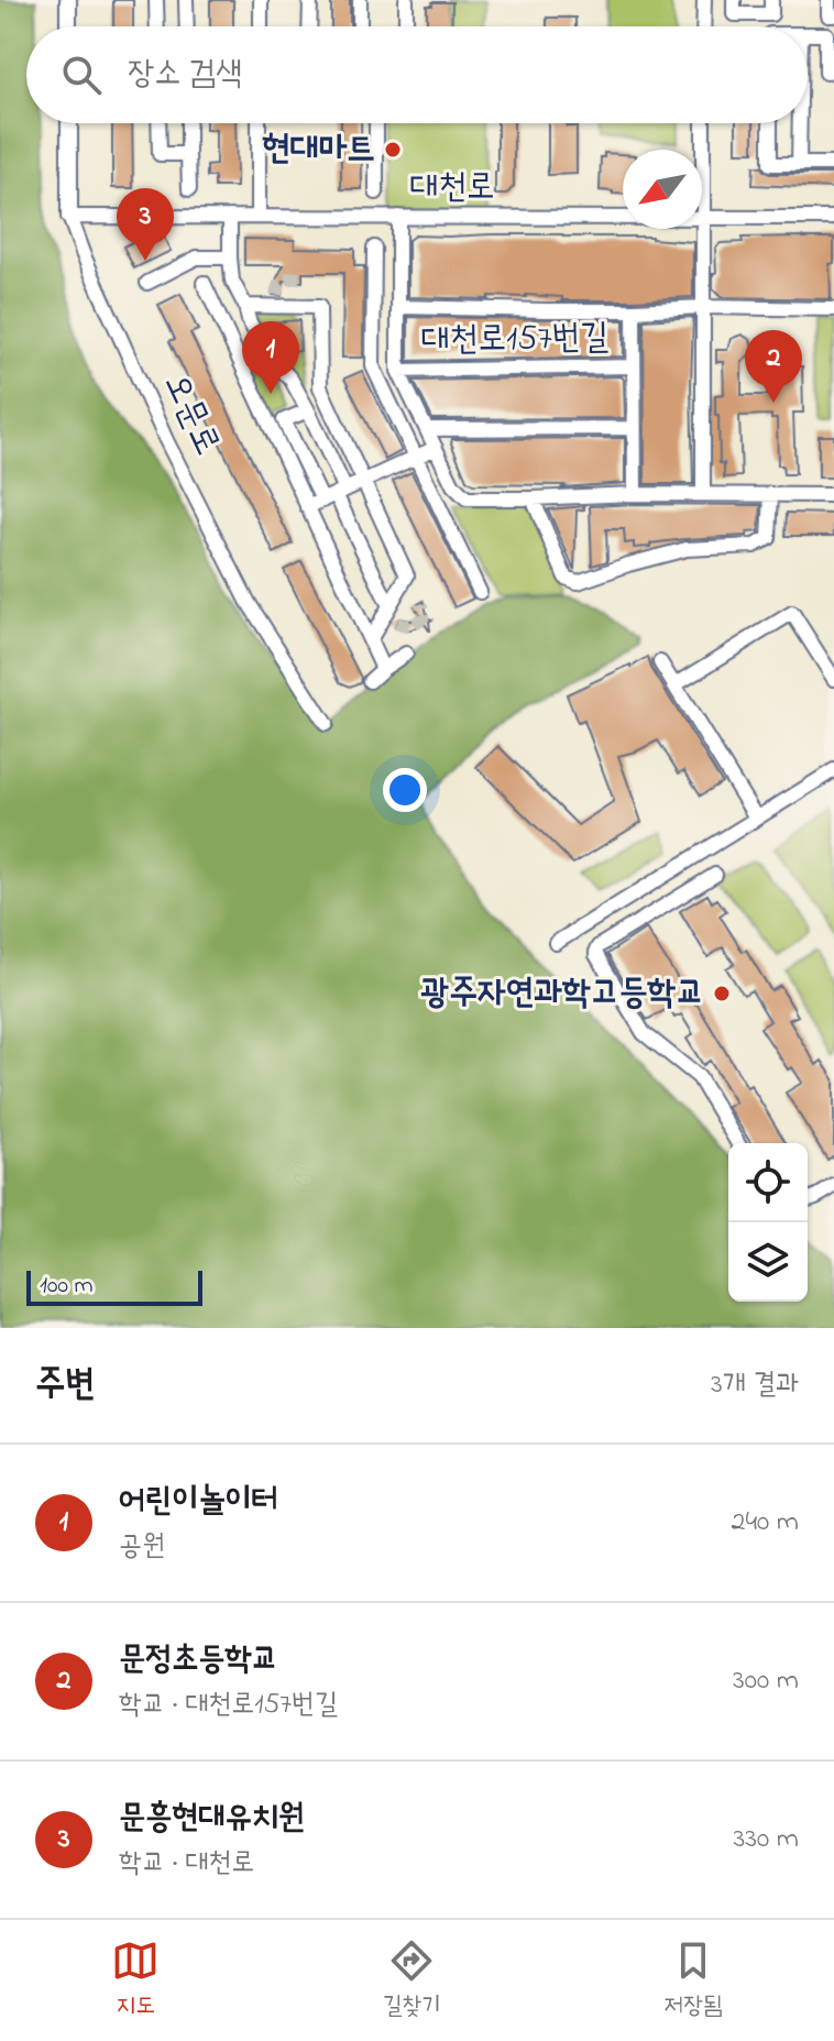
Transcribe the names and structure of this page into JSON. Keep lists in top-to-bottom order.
{
  "streets": {
    "main road": ["오문로"],
    "street": ["대천로", "대천로157번길"]
  },
  "crossings": [
    ["대천로", "오문로"]
  ],
  "places": ["현대마트", "광주자연과학고등학교"],
  "scale_bar": "100 m",
  "north": "bottom left",
  "page": {
    "search": "장소 검색",
    "pins": ["3", "1", "2"],
    "scale": "100 m",
    "heading": ["주변", "3개 결과"],
    "list": [
      {
        "mark": "1",
        "name": "어린이놀이터",
        "note": "공원",
        "value": "240 m"
      },
      {
        "mark": "2",
        "name": "문정초등학교",
        "note": "학교 · 대천로157번길",
        "value": "300 m"
      },
      {
        "mark": "3",
        "name": "문흥현대유치원",
        "note": "학교 · 대천로",
        "value": "330 m"
      }
    ],
    "nav": ["지도", "길찾기", "저장됨"]
  }
}
